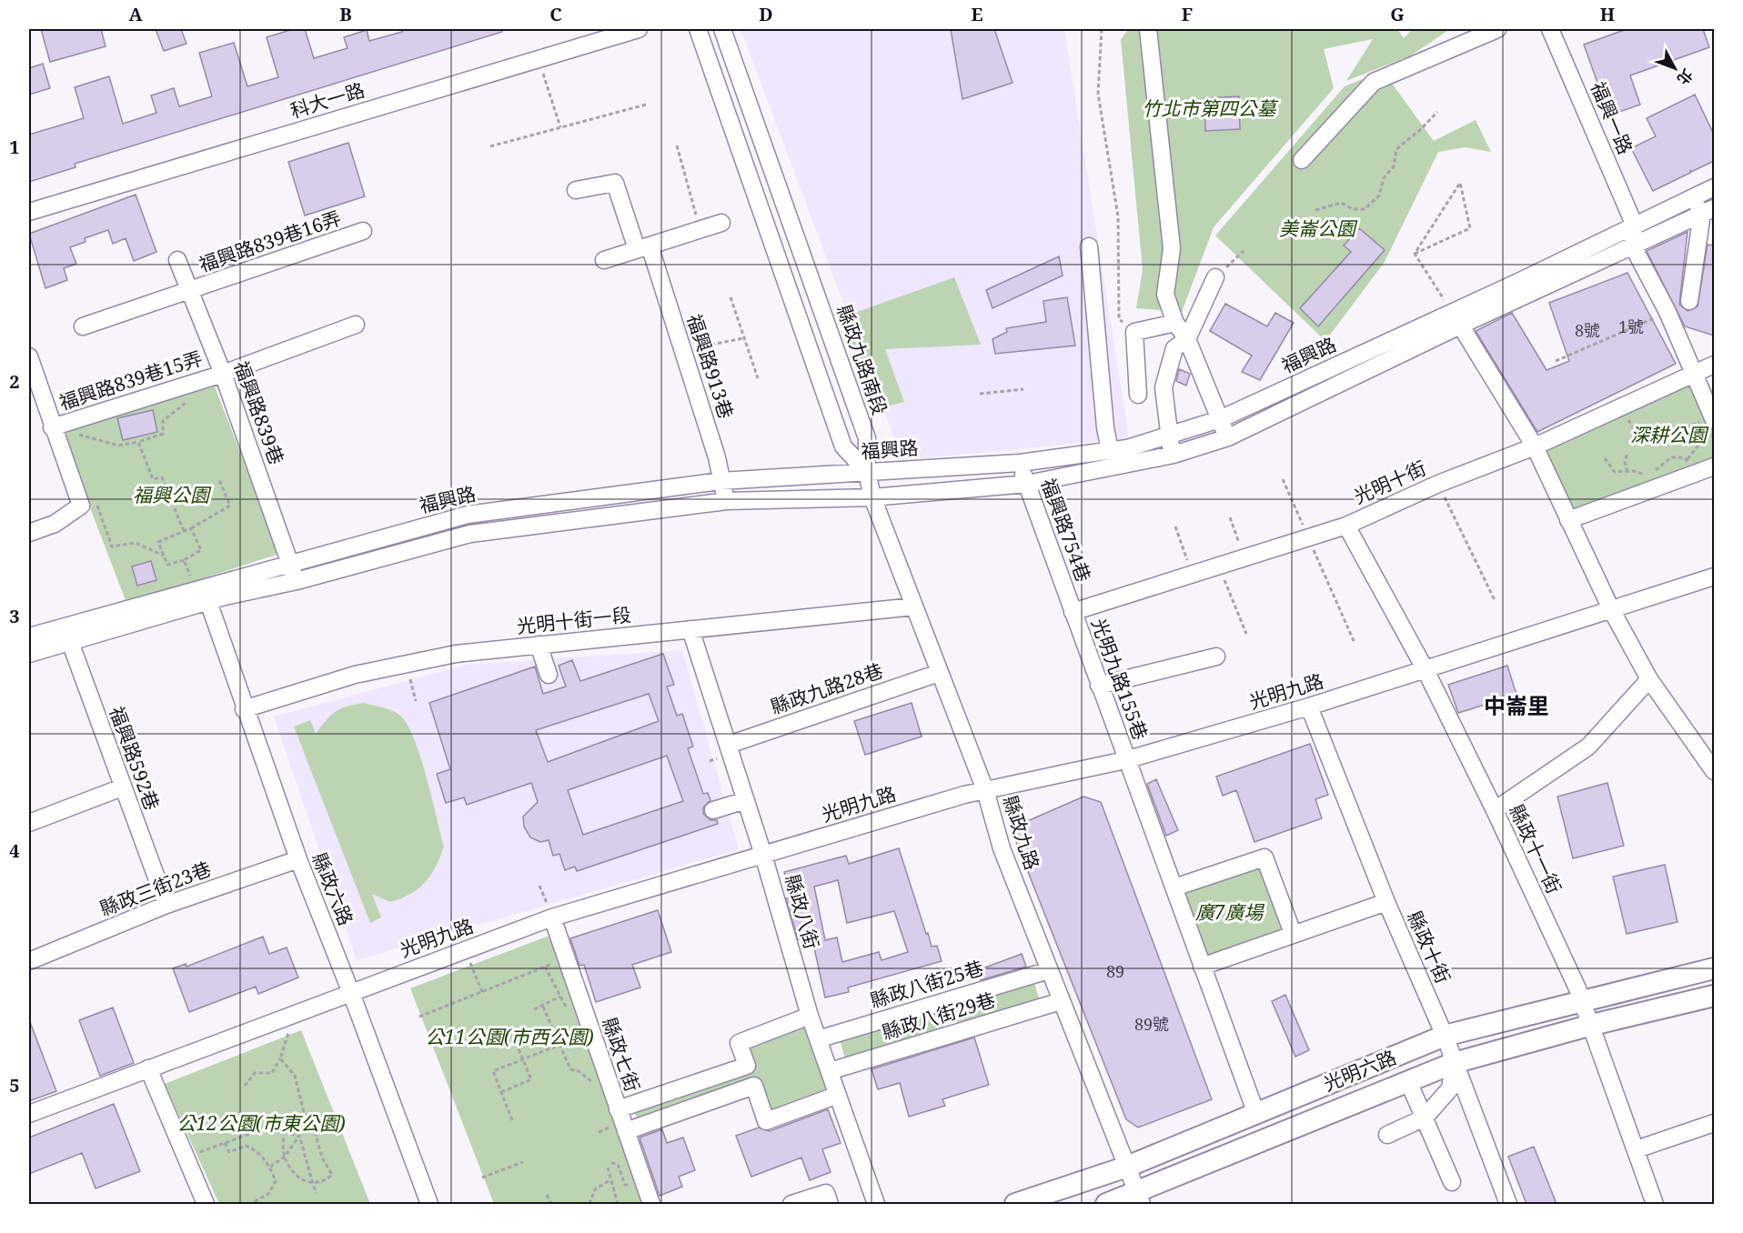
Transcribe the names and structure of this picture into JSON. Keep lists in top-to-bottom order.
{
  "streets": {
    "main road": ["光明六路"],
    "street": [
      "科大一路",
      "福興一路",
      "福興路839巷16弄",
      "福興路",
      "縣政九路南段",
      "福興路913巷",
      "福興路839巷15弄",
      "福興路839巷",
      "光明十街",
      "福興路754巷",
      "光明十街一段",
      "光明九路155巷",
      "縣政九路28巷",
      "光明九路",
      "福興路592巷",
      "縣政九路",
      "縣政十一街",
      "縣政三街23巷",
      "縣政六路",
      "縣政八街",
      "縣政十街",
      "縣政八街25巷",
      "縣政八街29巷",
      "縣政七街"
    ]
  },
  "crossings": [
    ["福興一路", "福興路"],
    ["福興路839巷16弄", "福興路839巷"],
    ["福興路", "縣政九路南段"],
    ["福興路", "福興路913巷"],
    ["福興路", "福興路839巷"],
    ["福興路", "福興路754巷"],
    ["福興路", "福興路592巷"],
    ["福興路", "縣政九路"],
    ["福興路", "縣政六路"],
    ["縣政九路南段", "縣政九路"],
    ["福興路839巷15弄", "福興路839巷"],
    ["光明十街", "福興路754巷"],
    ["光明十街", "光明九路155巷"],
    ["光明十街", "縣政十一街"],
    ["福興路754巷", "光明九路155巷"],
    ["光明十街一段", "縣政九路"],
    ["光明十街一段", "縣政六路"],
    ["光明十街一段", "縣政八街"],
    ["光明九路155巷", "光明九路"],
    ["光明九路155巷", "光明六路"],
    ["縣政九路28巷", "縣政九路"],
    ["縣政九路28巷", "縣政八街"],
    ["光明九路", "縣政九路"],
    ["光明九路", "縣政十一街"],
    ["光明九路", "縣政六路"],
    ["光明九路", "縣政八街"],
    ["光明九路", "縣政十街"],
    ["光明九路", "縣政七街"],
    ["福興路592巷", "縣政三街23巷"],
    ["縣政九路", "縣政八街25巷"],
    ["縣政九路", "縣政八街29巷"],
    ["縣政九路", "光明六路"],
    ["縣政十一街", "光明六路"],
    ["縣政三街23巷", "縣政六路"],
    ["縣政八街", "縣政八街25巷"],
    ["縣政八街", "縣政八街29巷"],
    ["縣政十街", "光明六路"]
  ],
  "districts": ["中崙里"],
  "parks": [
    "竹北市第四公墓",
    "美崙公園",
    "深耕公園",
    "福興公園",
    "廣7廣場",
    "公11公園(市西公園)",
    "公12公園(市東公園)"
  ],
  "house_numbers": [
    "1號",
    "8號",
    "89",
    "89號"
  ],
  "north": "bottom right",
  "grid": {
    "columns": [
      "A",
      "B",
      "C",
      "D",
      "E",
      "F",
      "G",
      "H"
    ],
    "rows": [
      "1",
      "2",
      "3",
      "4",
      "5"
    ]
  }
}
